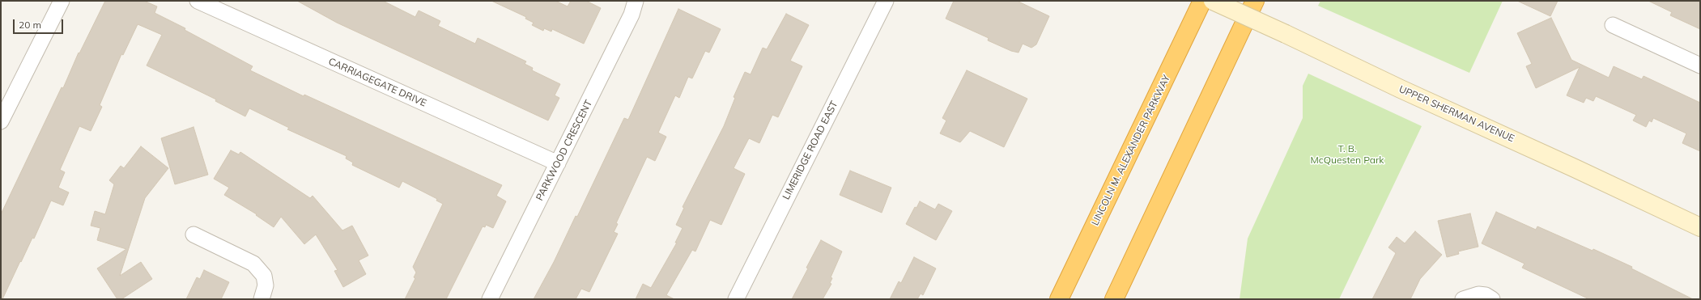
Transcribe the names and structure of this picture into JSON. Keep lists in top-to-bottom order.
{
  "streets": {
    "highway": ["LINCOLN M. ALEXANDER PARKWAY"],
    "main road": ["UPPER SHERMAN AVENUE"],
    "street": ["CARRIAGEGATE DRIVE", "PARKWOOD CRESCENT", "LIMERIDGE ROAD EAST"]
  },
  "crossings": [
    ["CARRIAGEGATE DRIVE", "PARKWOOD CRESCENT"]
  ],
  "parks": ["T. B. McQuesten Park"],
  "scale_bar": "20 m"
}
